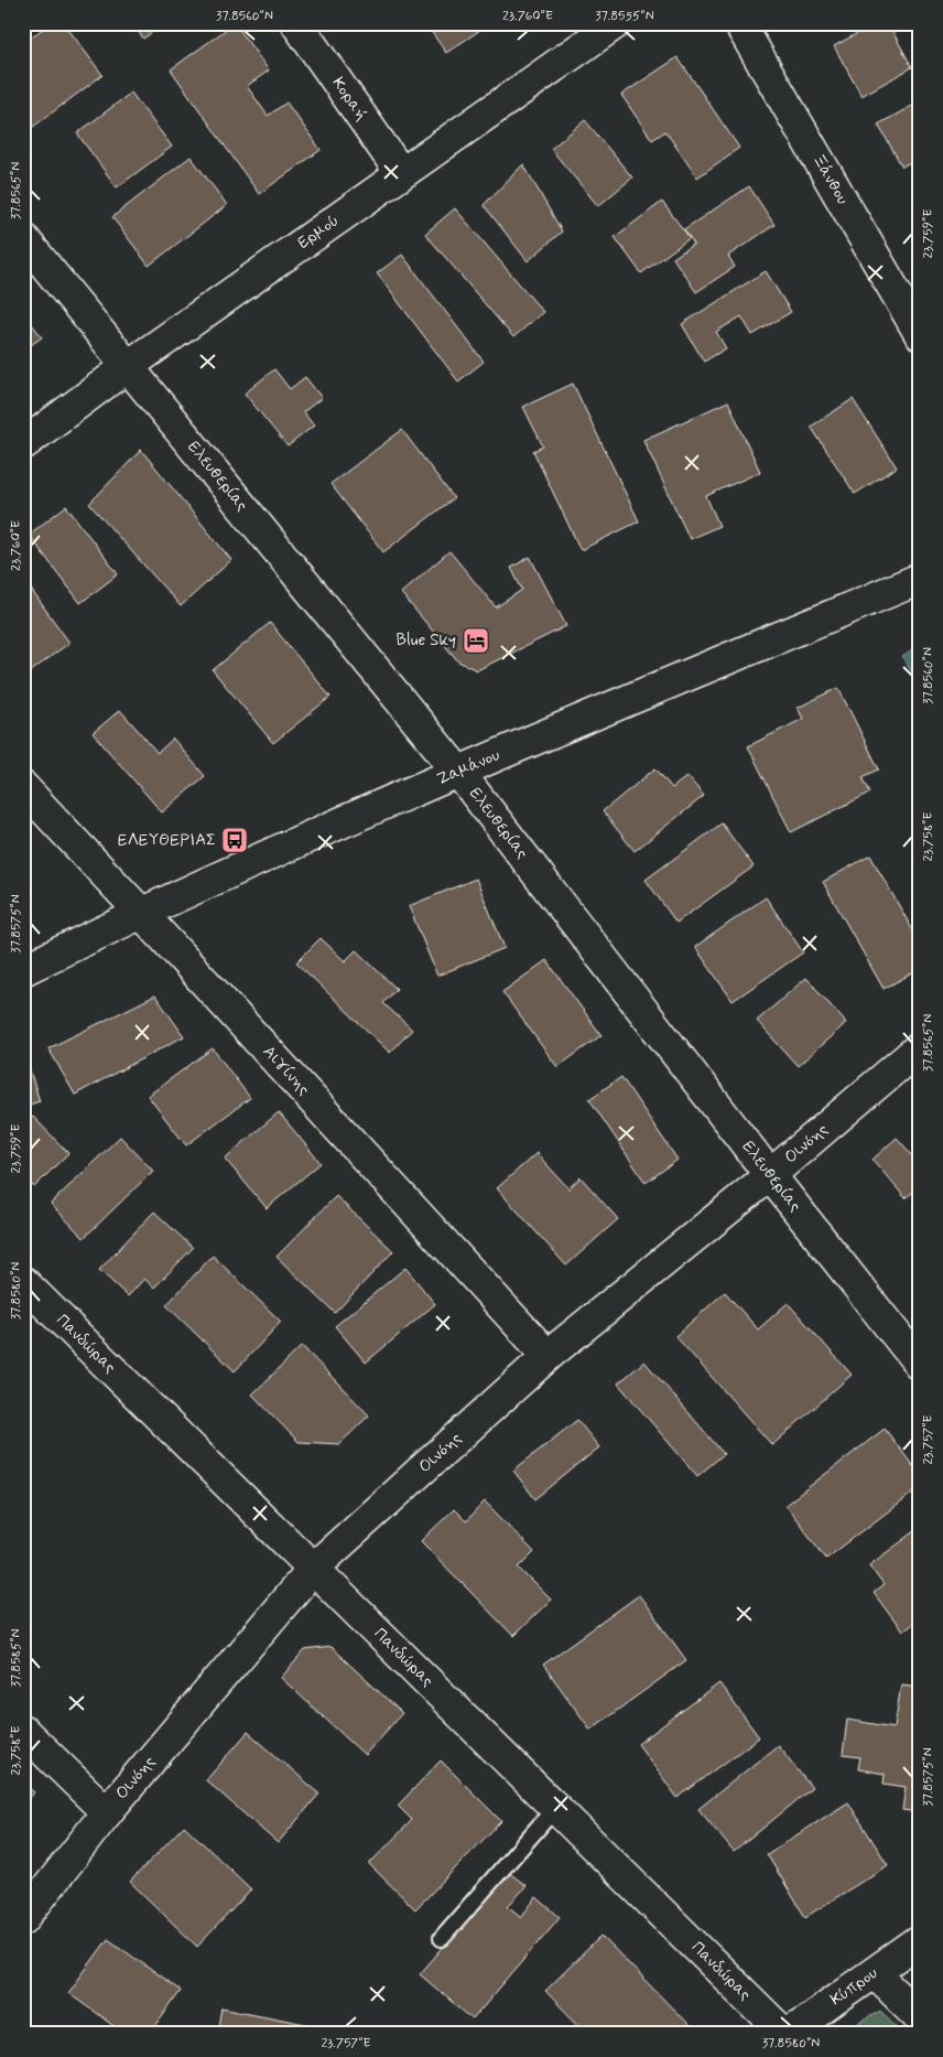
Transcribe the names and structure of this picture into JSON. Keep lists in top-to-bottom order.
{
  "streets": {
    "street": [
      "Κοραή",
      "Ξάνθου",
      "Ερμού",
      "Ελευθερίας",
      "Ζαμάνου",
      "Αιγίνης",
      "Οινόης",
      "Πανδώρας",
      "Κύπρου"
    ]
  },
  "crossings": [
    ["Κοραή", "Ερμού"],
    ["Ερμού", "Ελευθερίας"],
    ["Ελευθερίας", "Ζαμάνου"],
    ["Ελευθερίας", "Οινόης"],
    ["Ζαμάνου", "Αιγίνης"],
    ["Αιγίνης", "Οινόης"],
    ["Οινόης", "Πανδώρας"],
    ["Πανδώρας", "Κύπρου"]
  ],
  "places": {
    "hotel": ["Blue Sky"],
    "bus stop": ["ΕΛΕΥΘΕΡΙΑΣ"]
  },
  "coordinates": [
    "37.8560°N",
    "23.760°E",
    "37.8555°N",
    "37.8565°N",
    "23.759°E",
    "23.758°E",
    "37.8575°N",
    "37.8580°N",
    "23.757°E",
    "37.8585°N"
  ]
}
